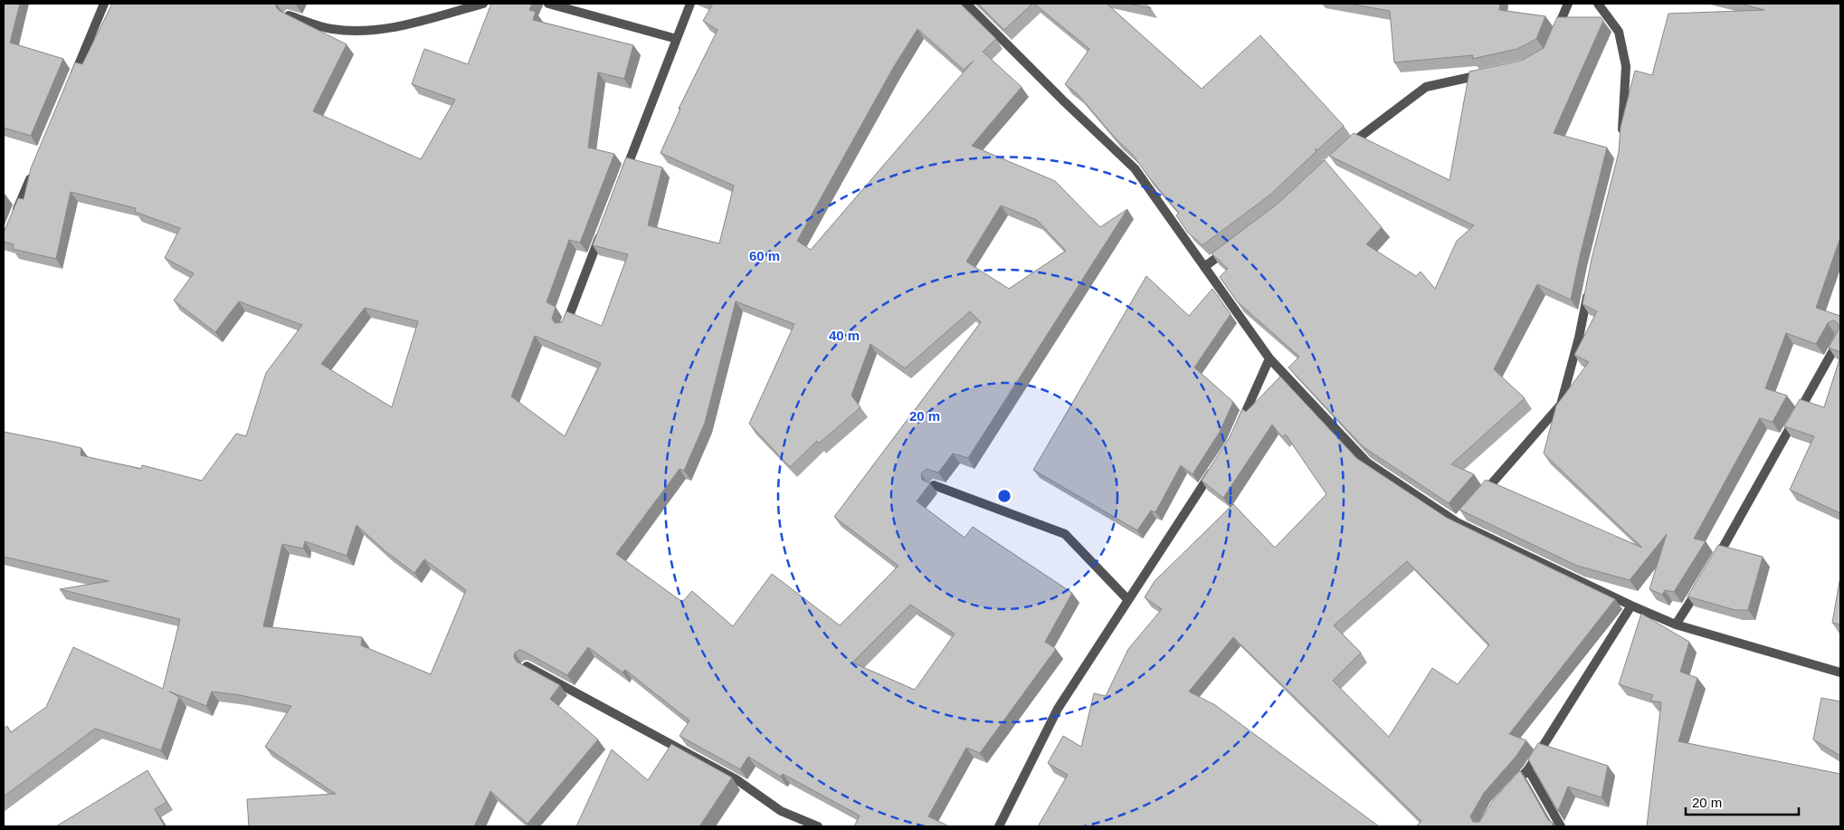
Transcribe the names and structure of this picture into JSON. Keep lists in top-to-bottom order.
{
  "scale_bar": "20 m",
  "rings": ["60 m", "40 m", "20 m"]
}
